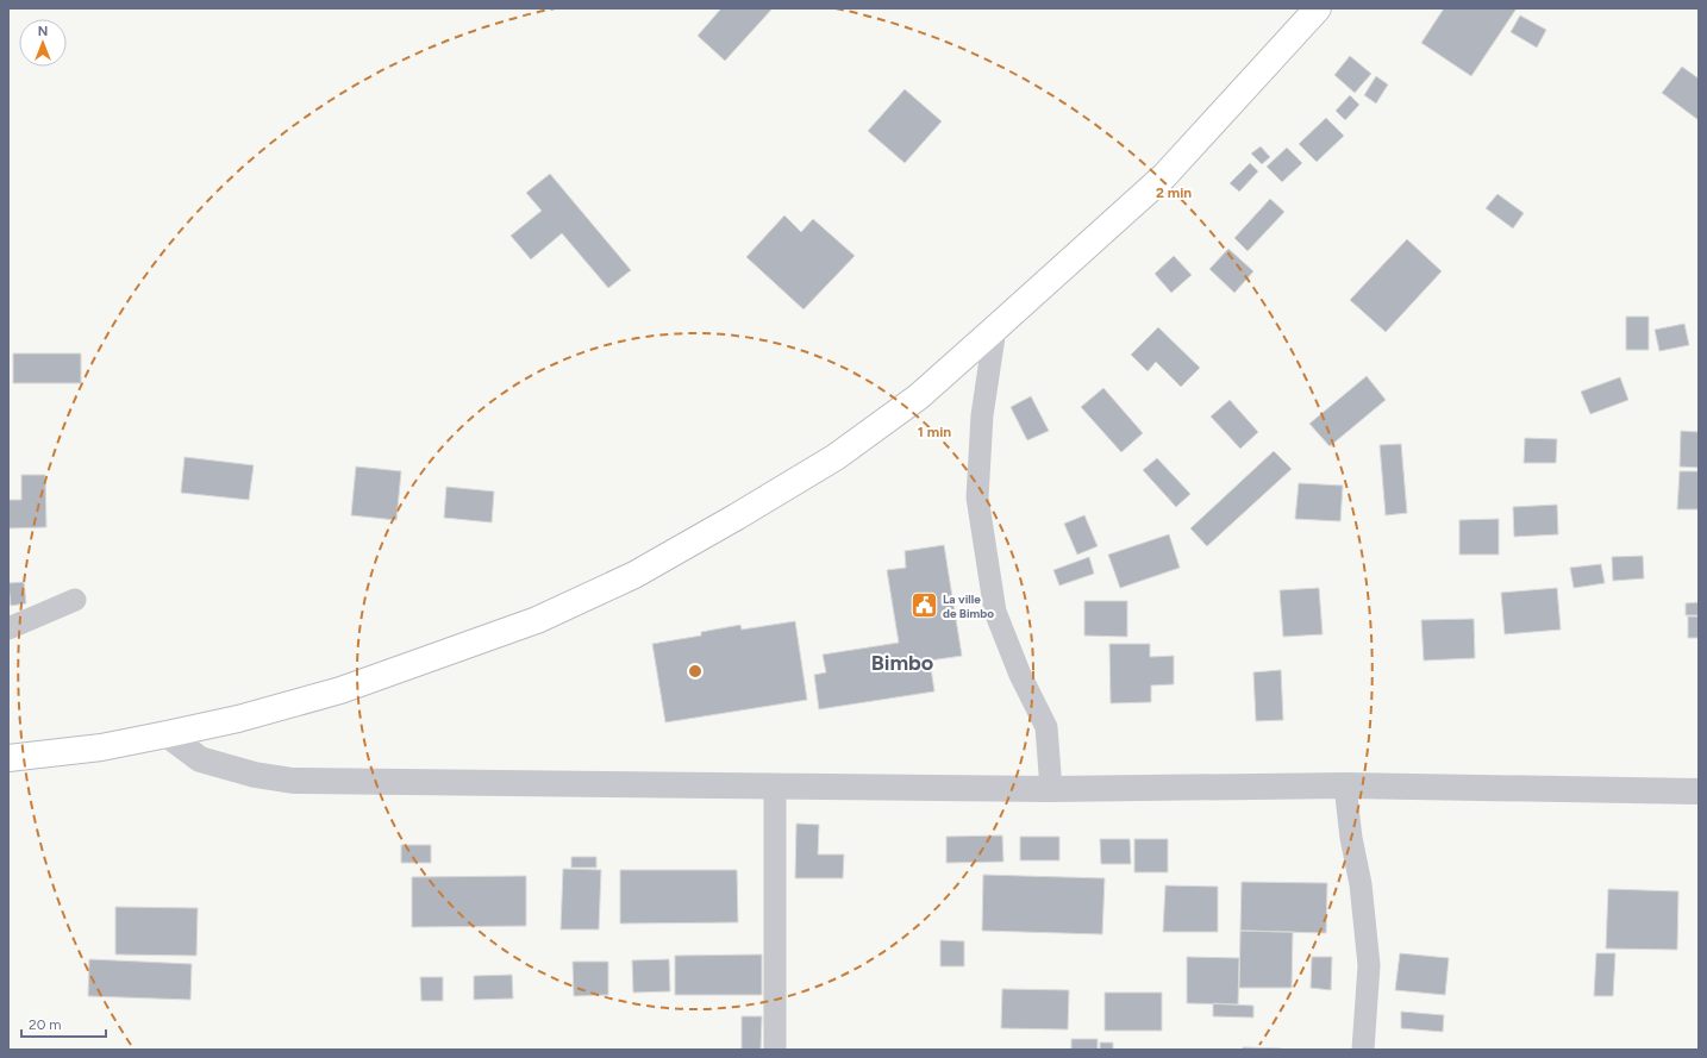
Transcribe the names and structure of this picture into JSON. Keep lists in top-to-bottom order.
{
  "districts": ["Bimbo"],
  "places": {
    "public building": ["La ville de Bimbo"]
  },
  "scale_bar": "20 m",
  "north": "top",
  "rings": ["2 min", "1 min"]
}
